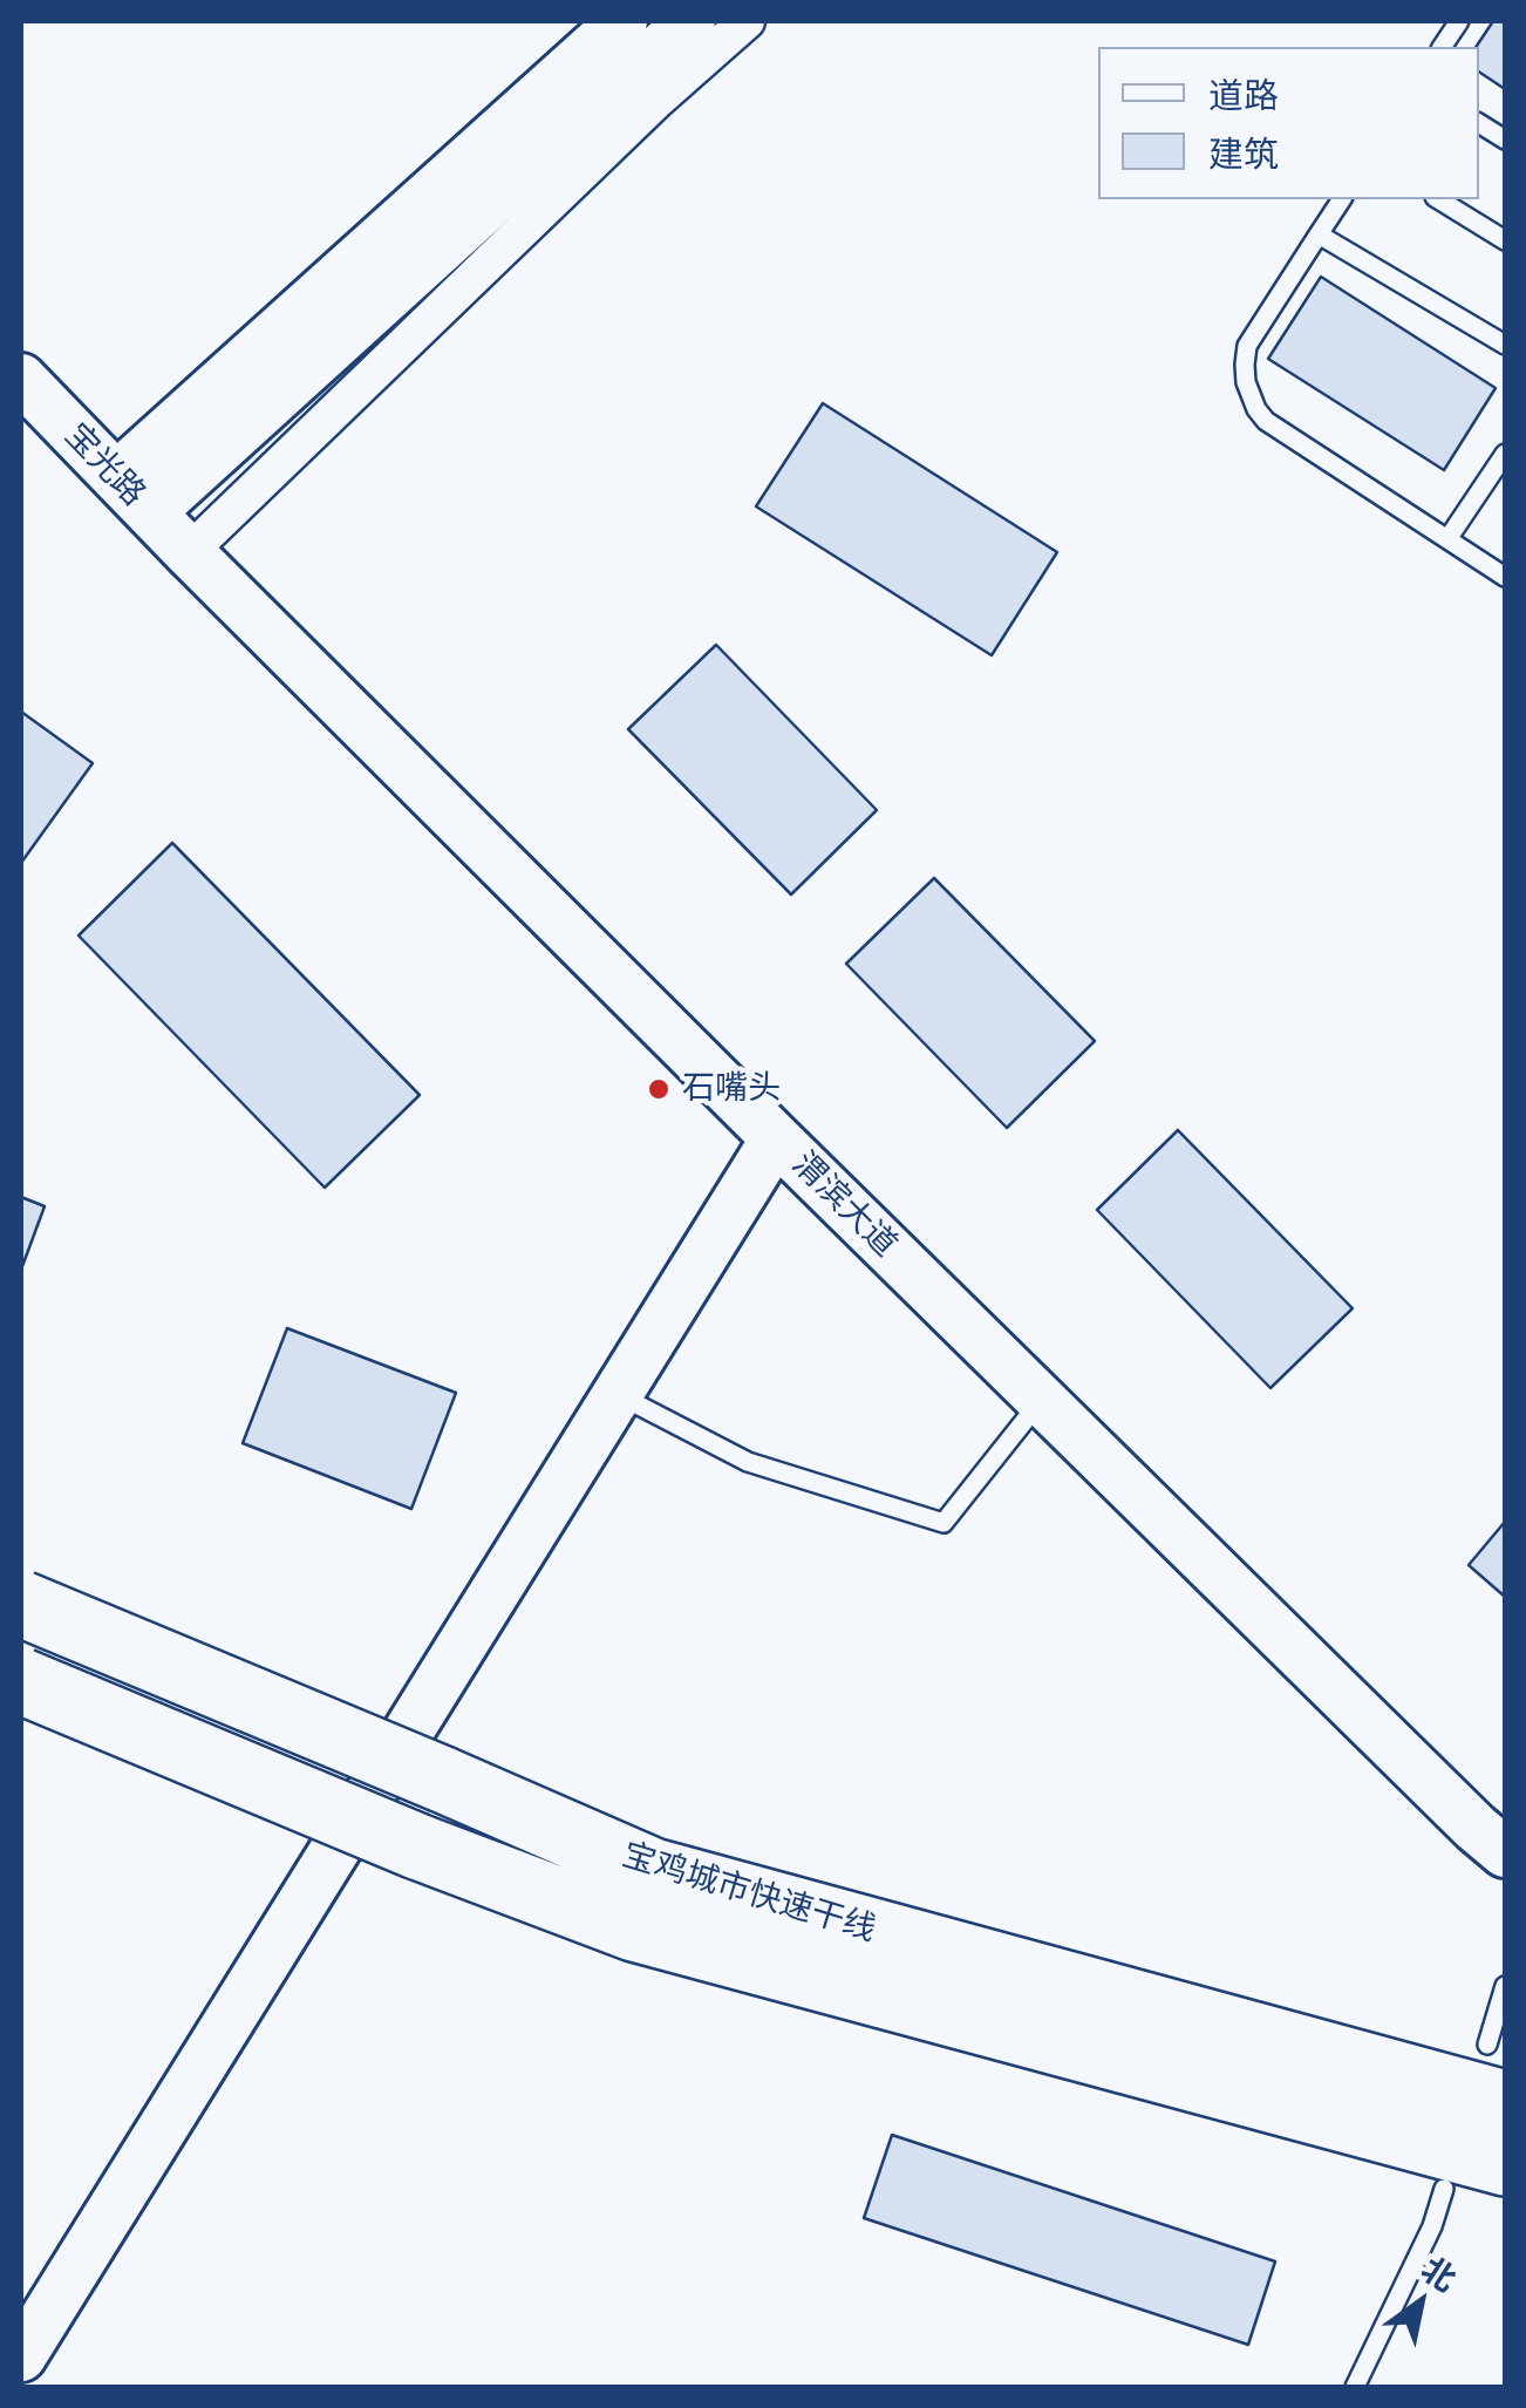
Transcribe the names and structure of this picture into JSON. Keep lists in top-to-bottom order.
{
  "streets": {
    "highway": ["宝鸡城市快速干线"],
    "main road": ["宝光路", "渭滨大道"]
  },
  "crossings": [
    ["宝光路", "渭滨大道"]
  ],
  "places": ["石嘴头"],
  "legend": ["道路", "建筑"],
  "north": "top right"
}
